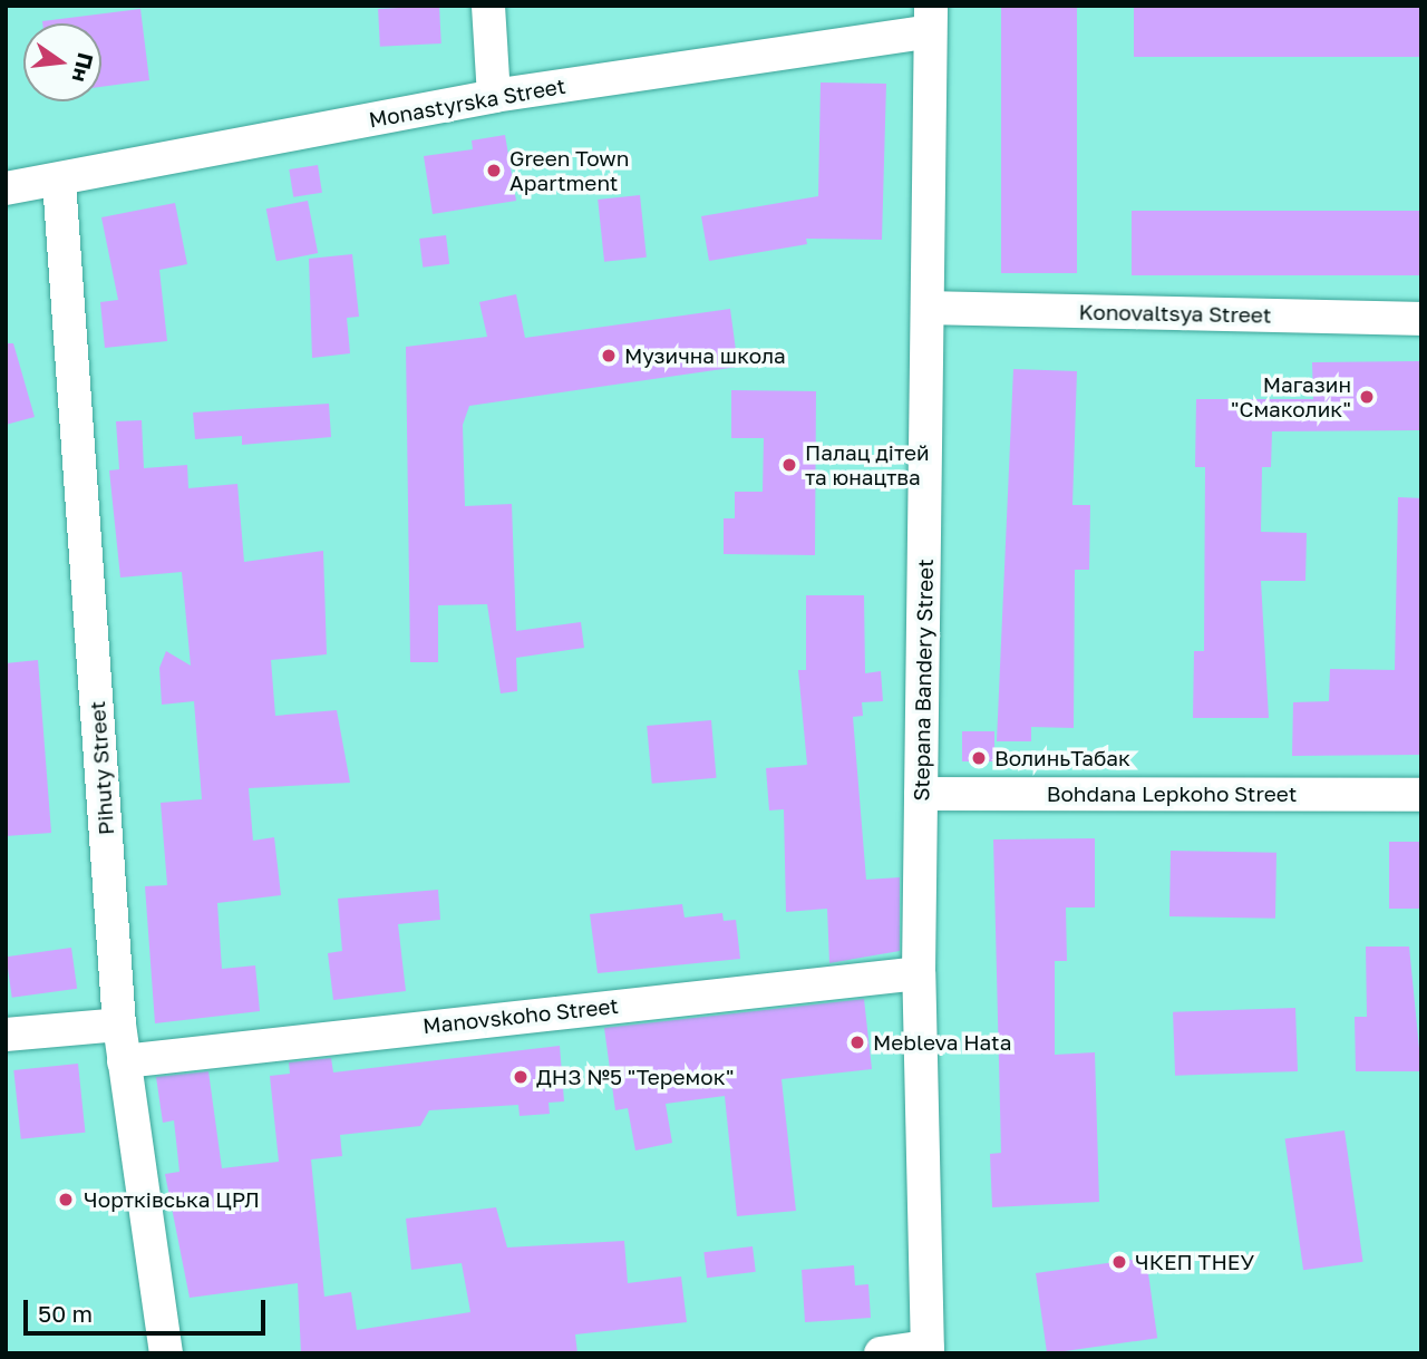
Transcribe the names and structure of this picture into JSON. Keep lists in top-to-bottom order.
{
  "streets": {
    "street": [
      "Monastyrska Street",
      "Konovaltsya Street",
      "Stepana Bandery Street",
      "Pihuty Street",
      "Bohdana Lepkoho Street",
      "Manovskoho Street"
    ]
  },
  "crossings": [
    ["Monastyrska Street", "Stepana Bandery Street"],
    ["Monastyrska Street", "Pihuty Street"],
    ["Konovaltsya Street", "Stepana Bandery Street"],
    ["Stepana Bandery Street", "Bohdana Lepkoho Street"],
    ["Stepana Bandery Street", "Manovskoho Street"],
    ["Pihuty Street", "Manovskoho Street"]
  ],
  "places": [
    "Green Town Apartment",
    "Музична школа",
    "Магазин \"Смаколик\"",
    "Палац дітей та юнацтва",
    "ВолиньТабак",
    "Mebleva Hata",
    "ДНЗ №5 \"Теремок\"",
    "Чортківська ЦРЛ",
    "ЧКЕП ТНЕУ"
  ],
  "scale_bar": "50 m",
  "north": "right"
}
